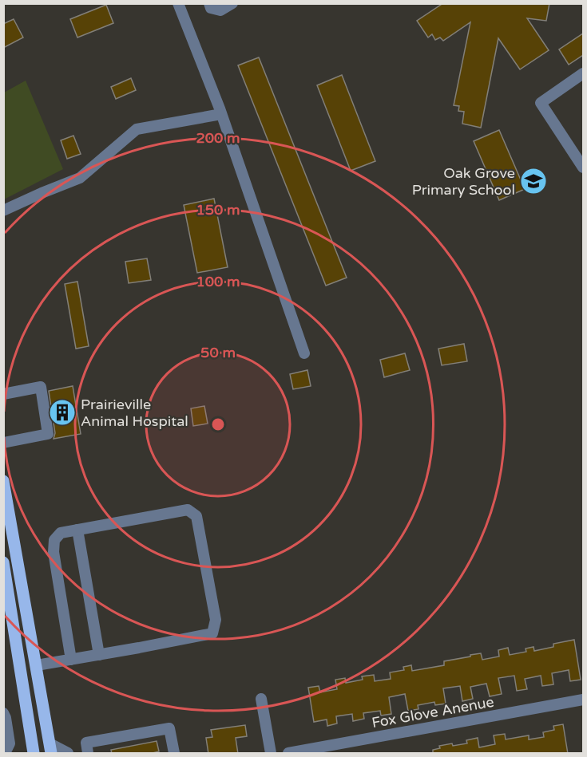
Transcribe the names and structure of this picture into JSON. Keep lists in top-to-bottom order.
{
  "streets": {
    "street": ["Fox Glove Anenue"]
  },
  "places": {
    "school or university": ["Oak Grove Primary School"],
    "building": ["Prairieville Animal Hospital"]
  },
  "rings": [
    "200 m",
    "150 m",
    "100 m",
    "50 m"
  ]
}
